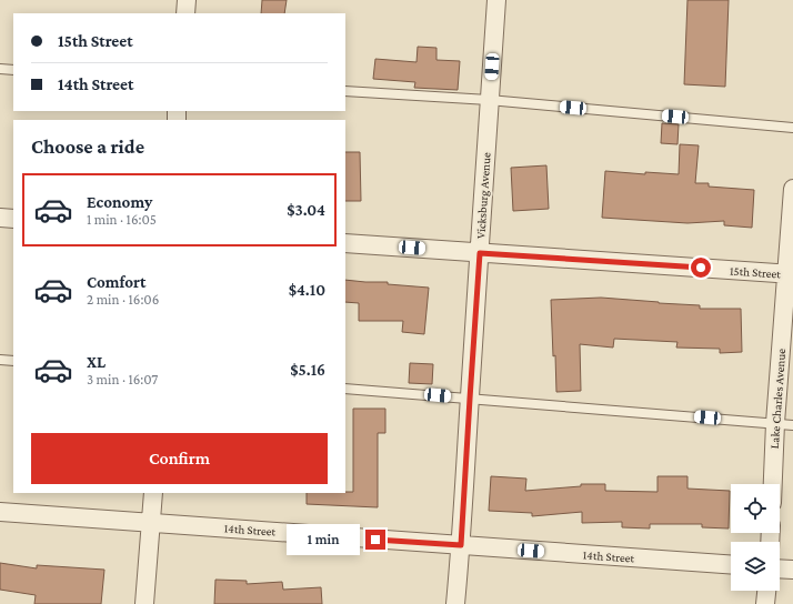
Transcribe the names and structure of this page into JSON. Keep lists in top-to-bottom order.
{
  "streets": {
    "street": [
      "Vicksburg Avenue",
      "15th Street",
      "Lake Charles Avenue",
      "14th Street"
    ]
  },
  "crossings": [
    ["Vicksburg Avenue", "15th Street"],
    ["Vicksburg Avenue", "14th Street"],
    ["15th Street", "Lake Charles Avenue"]
  ],
  "page": {
    "banner": ["15th Street", "14th Street"],
    "heading": "Choose a ride",
    "list": [
      {
        "name": "Economy",
        "note": "1 min · 16:05",
        "value": "$3.04"
      },
      {
        "name": "Comfort",
        "note": "2 min · 16:06",
        "value": "$4.10"
      },
      {
        "name": "XL",
        "note": "3 min · 16:07",
        "value": "$5.16"
      }
    ],
    "buttons": "Confirm",
    "bubble": "1 min"
  }
}
